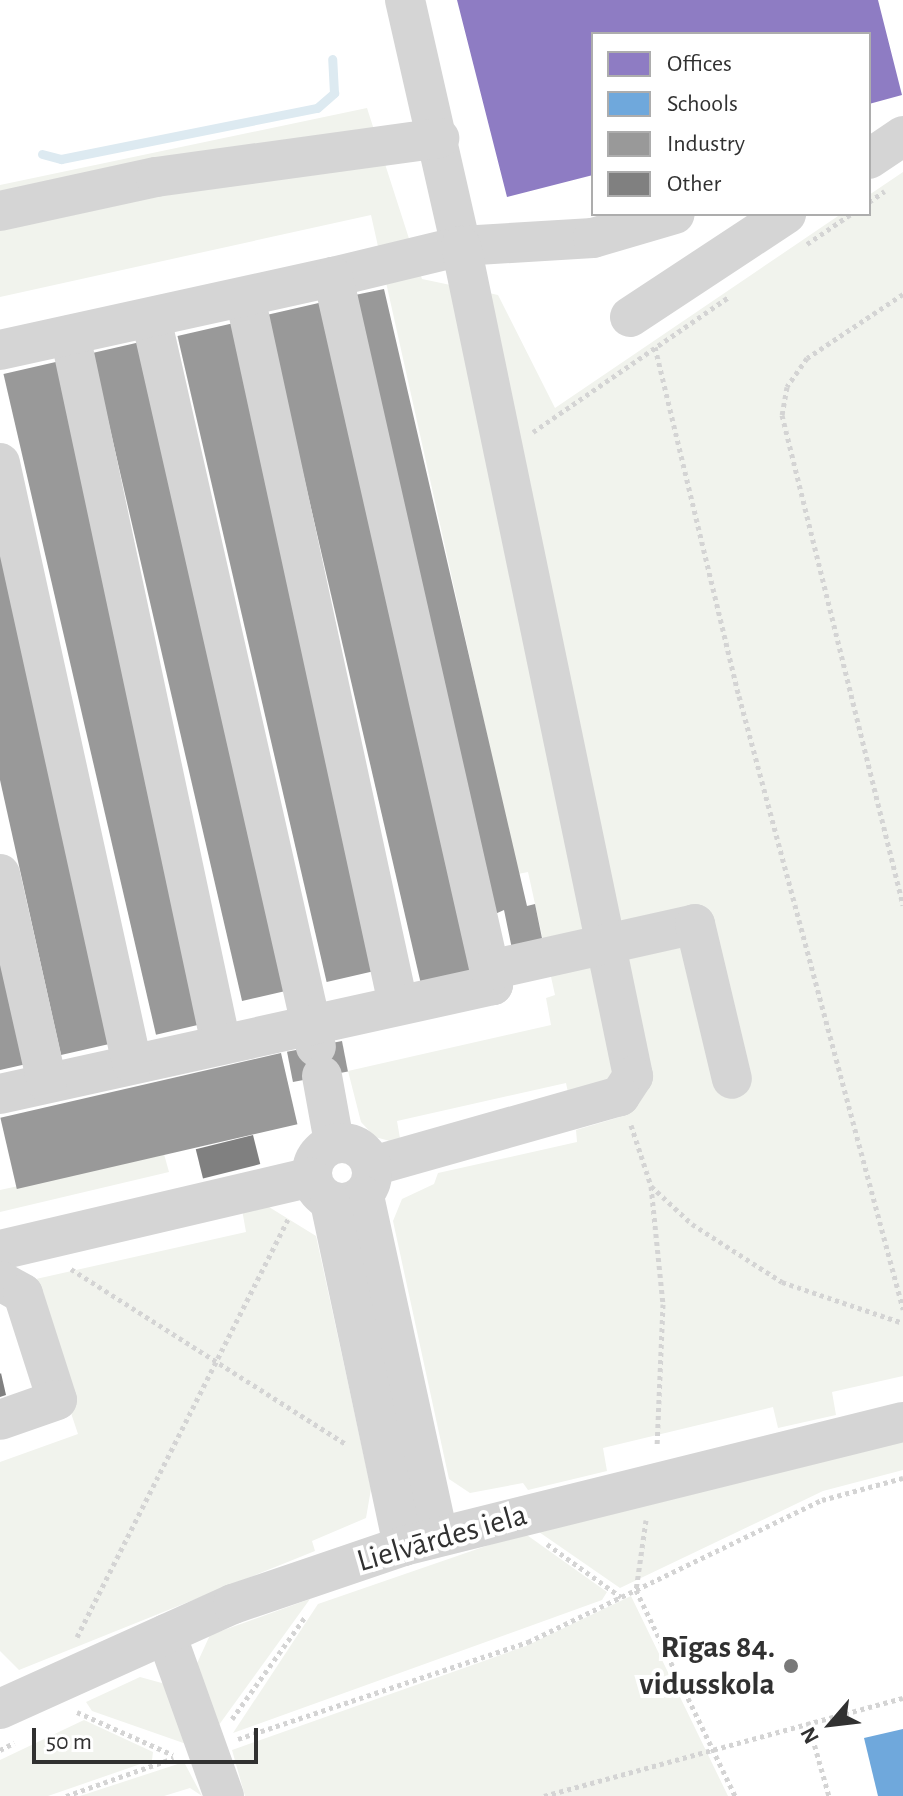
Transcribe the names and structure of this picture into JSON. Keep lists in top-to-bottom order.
{
  "streets": {
    "street": ["Lielvārdes iela"]
  },
  "places": ["Rīgas 84. vidusskola"],
  "legend": [
    "Offices",
    "Schools",
    "Industry",
    "Other"
  ],
  "scale_bar": "50 m",
  "north": "bottom left"
}
